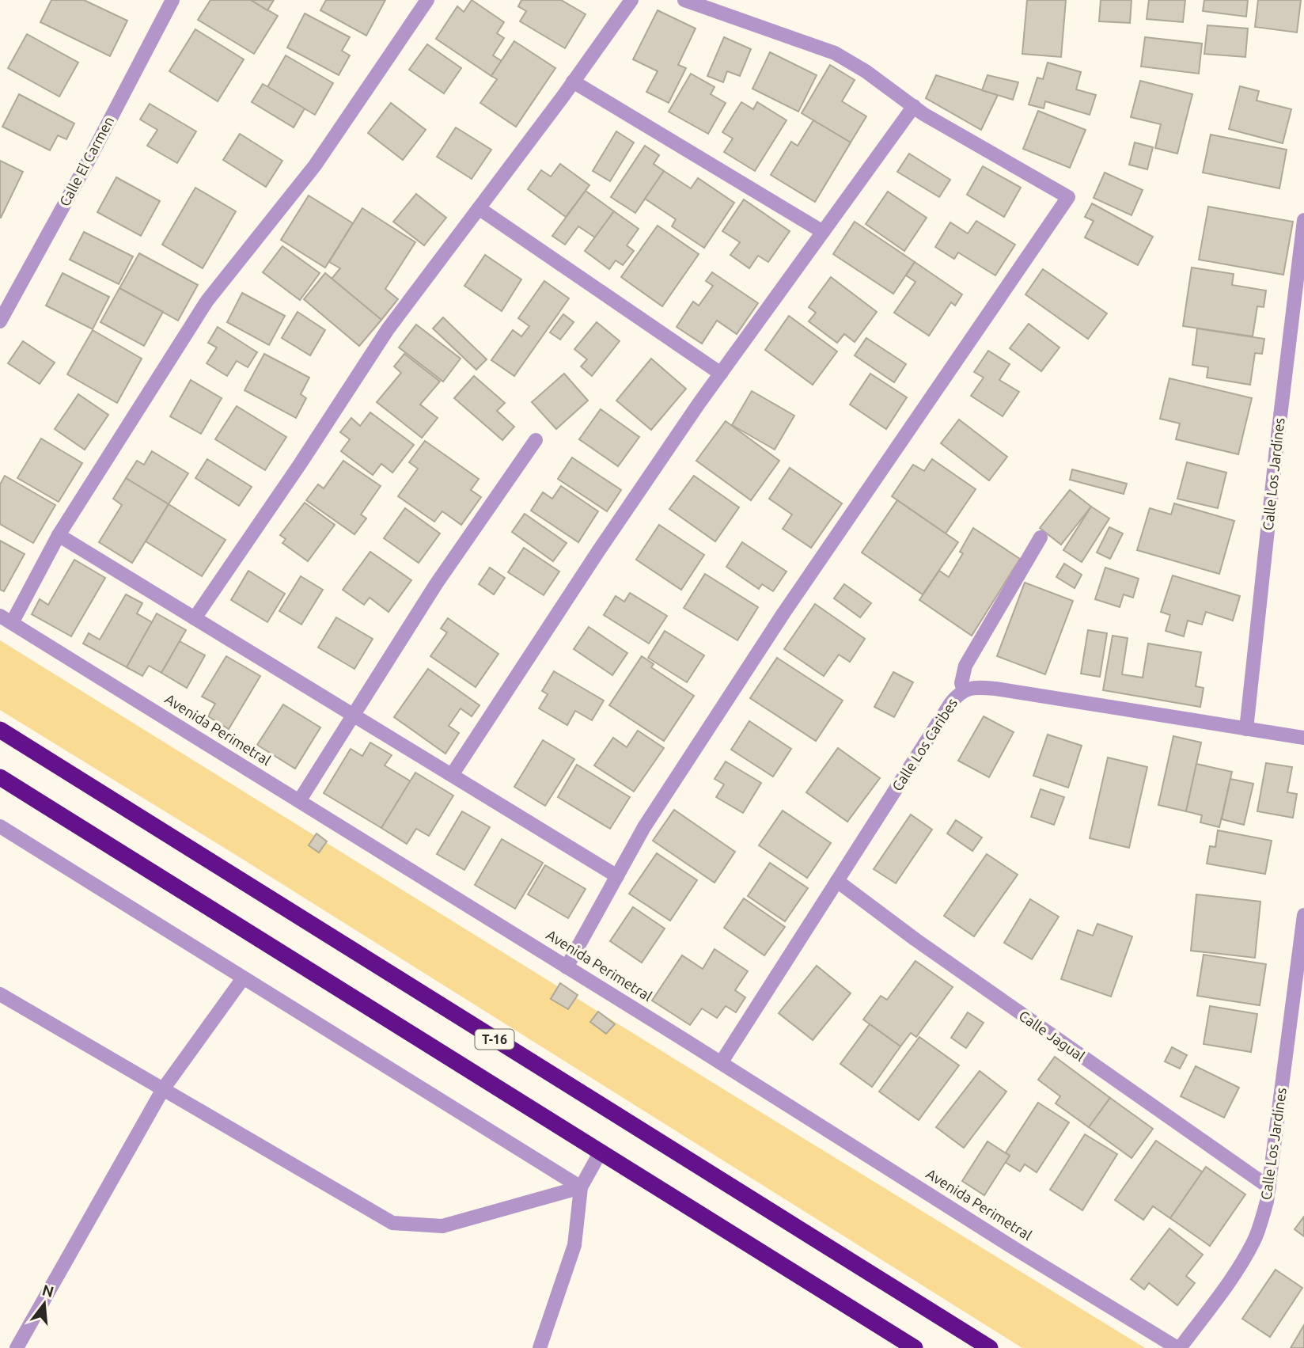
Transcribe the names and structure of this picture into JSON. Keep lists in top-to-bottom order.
{
  "streets": {
    "highway": ["T-16"],
    "street": [
      "Calle El Carmen",
      "Calle Los Jardines",
      "Avenida Perimetral",
      "Calle Los Caribes",
      "Calle Jagual"
    ]
  },
  "crossings": [
    ["Calle Los Jardines", "Avenida Perimetral"],
    ["Calle Los Jardines", "Calle Los Caribes"],
    ["Calle Los Jardines", "Calle Jagual"],
    ["Avenida Perimetral", "Calle Los Caribes"],
    ["Calle Los Caribes", "Calle Jagual"]
  ],
  "north": "top"
}
